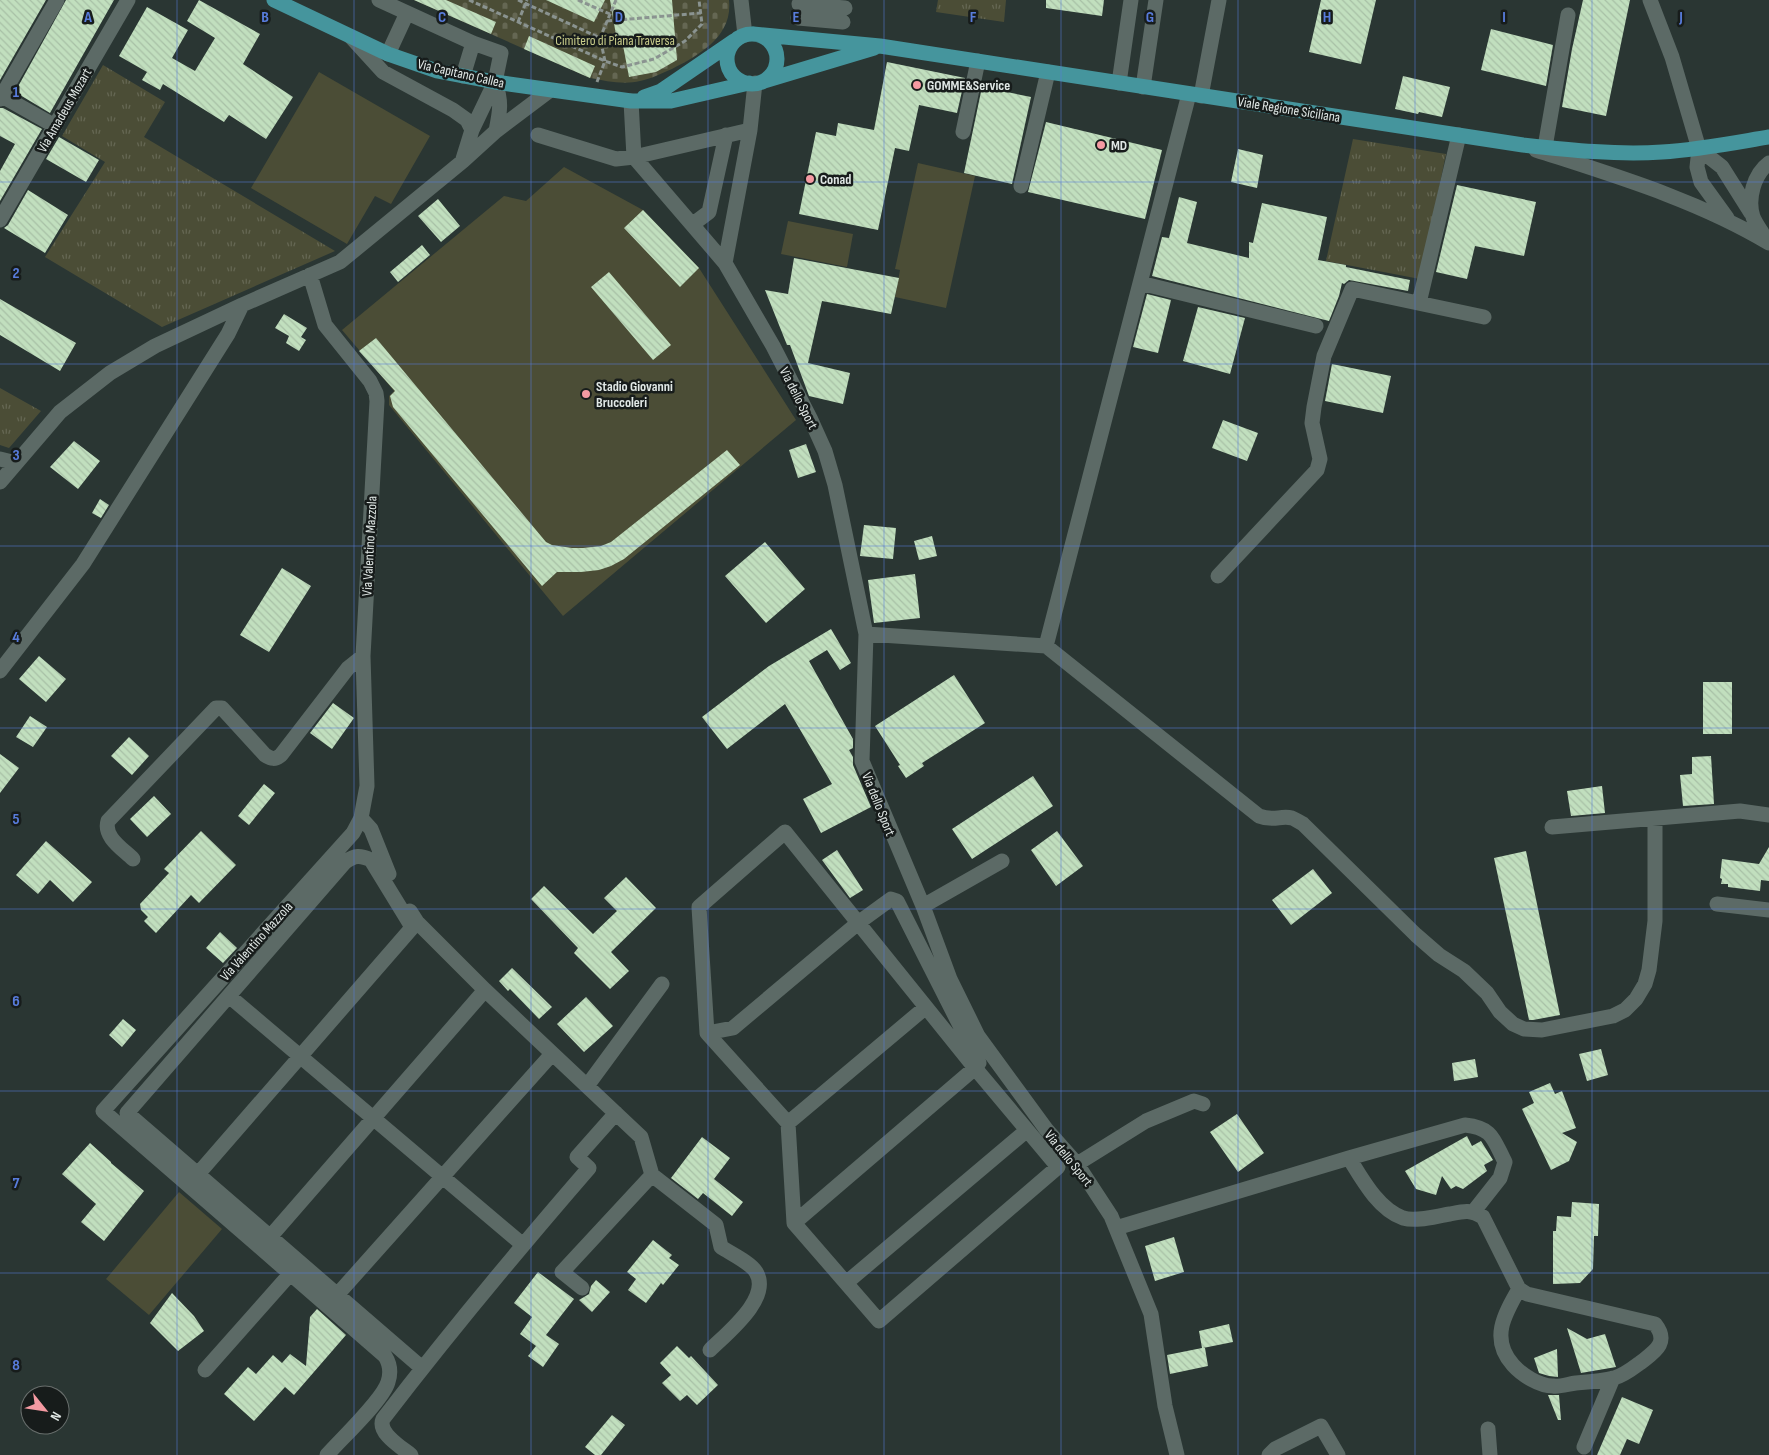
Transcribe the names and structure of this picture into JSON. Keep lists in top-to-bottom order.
{
  "streets": {
    "main road": ["Via Capitano Callea", "Viale Regione Siciliana"],
    "street": ["Via Amadeus Mozart", "Via dello Sport", "Via Valentino Mazzola"]
  },
  "crossings": [
    ["Via Capitano Callea", "Viale Regione Siciliana"]
  ],
  "parks": ["Cimitero di Piana Traversa"],
  "places": [
    "GOMME&Service",
    "MD",
    "Conad",
    "Stadio Giovanni Bruccoleri"
  ],
  "north": "bottom right",
  "grid": {
    "columns": [
      "A",
      "B",
      "C",
      "D",
      "E",
      "F",
      "G",
      "H",
      "I",
      "J"
    ],
    "rows": [
      "1",
      "2",
      "3",
      "4",
      "5",
      "6",
      "7",
      "8"
    ]
  }
}
